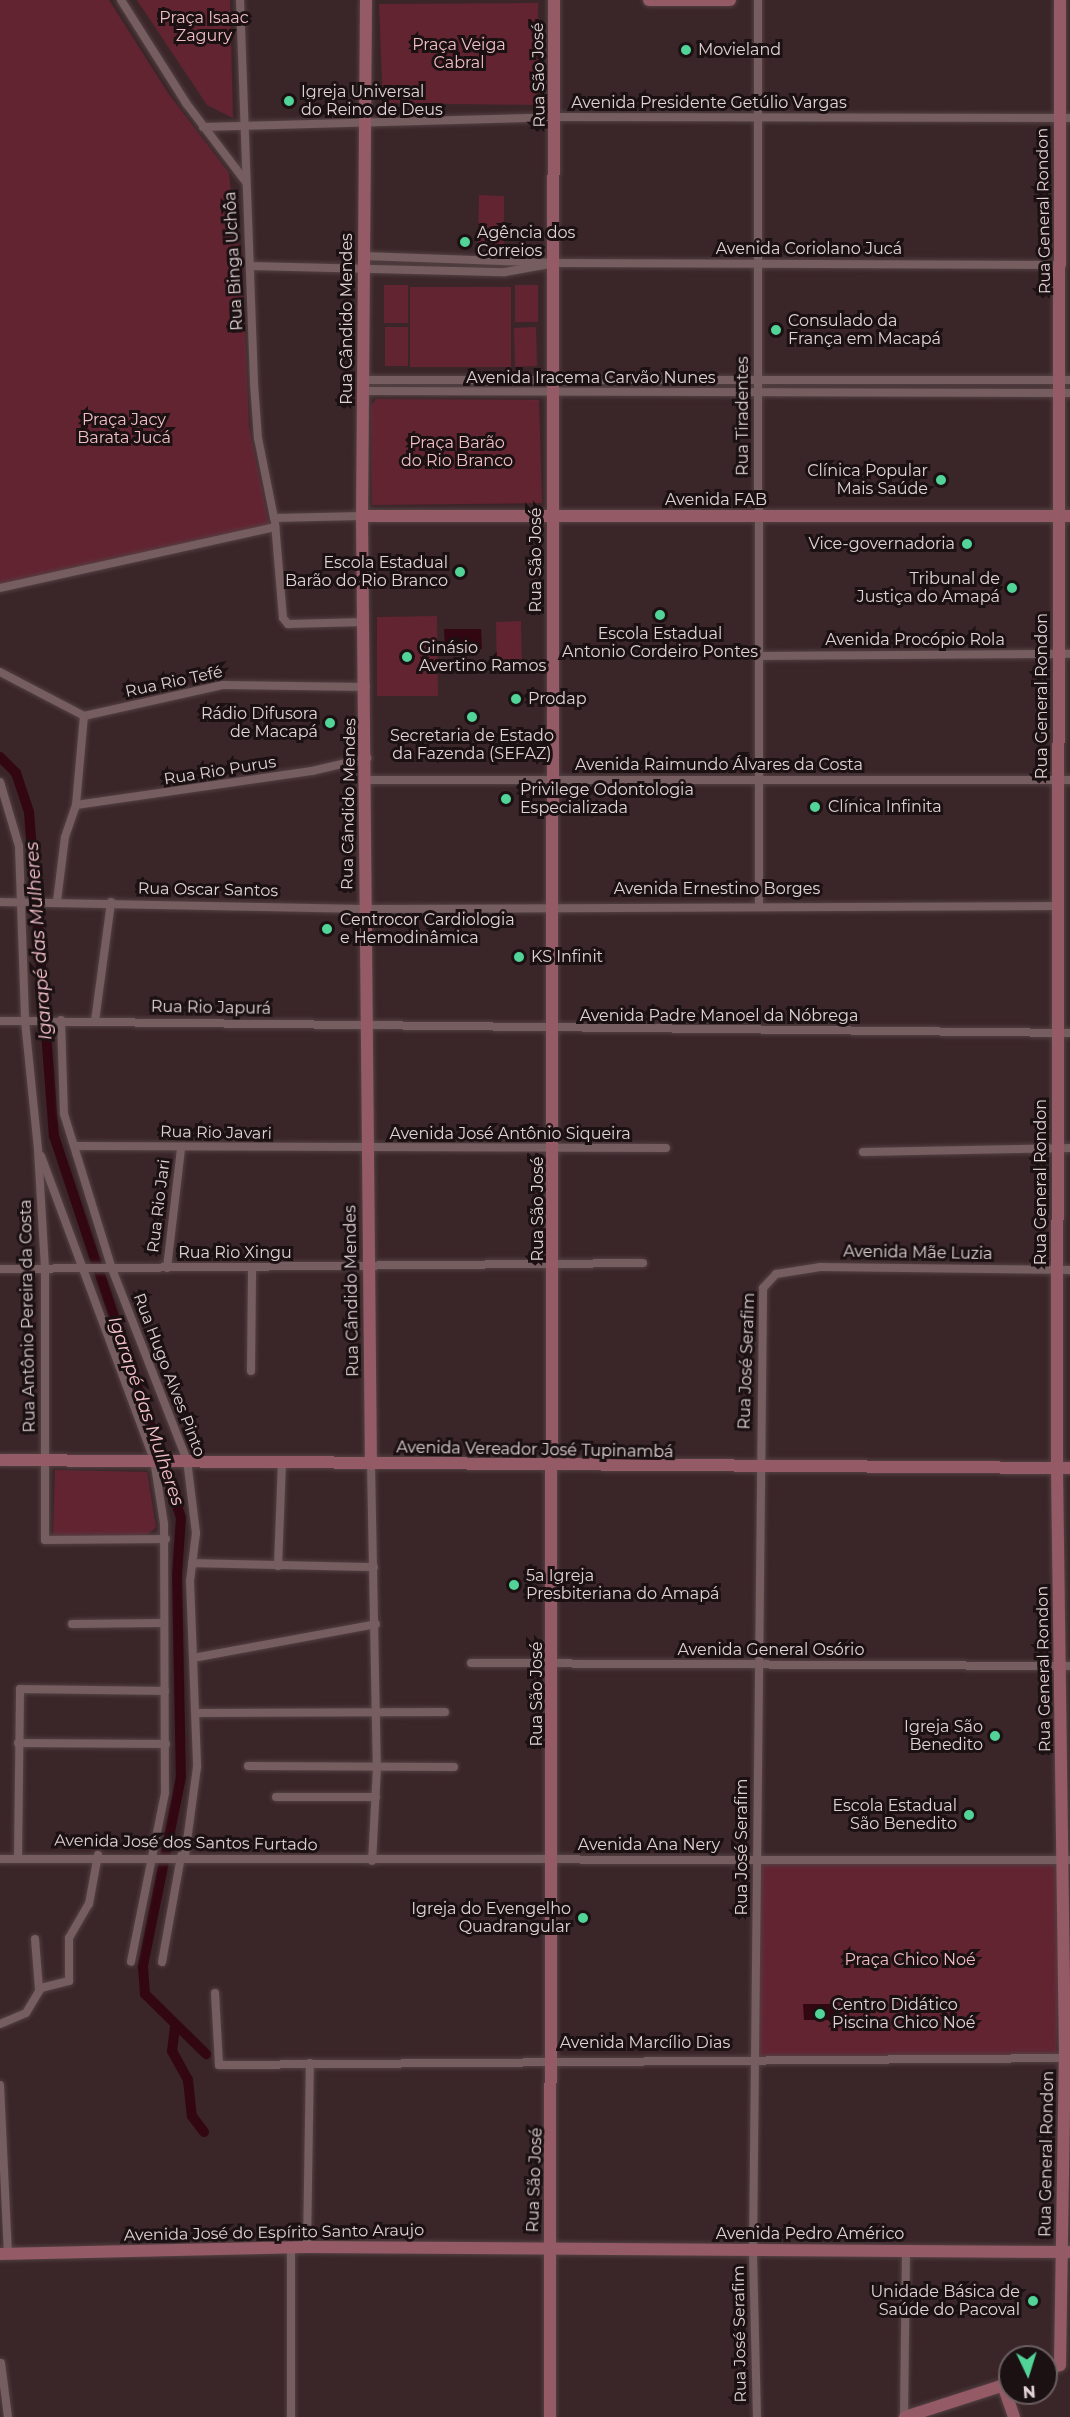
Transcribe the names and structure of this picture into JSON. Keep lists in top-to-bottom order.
{
  "streets": {
    "street": [
      "Rua São José",
      "Avenida Presidente Getúlio Vargas",
      "Rua General Rondon",
      "Avenida Coriolano Jucá",
      "Rua Binga Uchôa",
      "Rua Cândido Mendes",
      "Avenida Iracema Carvão Nunes",
      "Rua Tiradentes",
      "Avenida FAB",
      "Avenida Procópio Rola",
      "Rua Rio Tefé",
      "Avenida Raimundo Álvares da Costa",
      "Rua Rio Purus",
      "Avenida Ernestino Borges",
      "Rua Oscar Santos",
      "Rua Rio Japurá",
      "Avenida Padre Manoel da Nóbrega",
      "Rua Rio Javari",
      "Avenida José Antônio Siqueira",
      "Rua Rio Jari",
      "Rua Rio Xingu",
      "Avenida Mãe Luzia",
      "Rua Antônio Pereira da Costa",
      "Rua José Serafim",
      "Rua Hugo Alves Pinto",
      "Avenida Vereador José Tupinambá",
      "Avenida General Osório",
      "Avenida José dos Santos Furtado",
      "Avenida Ana Nery",
      "Avenida Marcílio Dias",
      "Avenida José do Espírito Santo Araujo",
      "Avenida Pedro Américo"
    ]
  },
  "crossings": [
    ["Rua São José", "Avenida Presidente Getúlio Vargas"],
    ["Rua São José", "Avenida Coriolano Jucá"],
    ["Rua São José", "Avenida Iracema Carvão Nunes"],
    ["Rua São José", "Avenida FAB"],
    ["Rua São José", "Avenida Raimundo Álvares da Costa"],
    ["Rua São José", "Avenida Ernestino Borges"],
    ["Rua São José", "Avenida Padre Manoel da Nóbrega"],
    ["Rua São José", "Avenida José Antônio Siqueira"],
    ["Rua São José", "Avenida Vereador José Tupinambá"],
    ["Rua São José", "Avenida General Osório"],
    ["Rua São José", "Avenida Ana Nery"],
    ["Rua São José", "Avenida Marcílio Dias"],
    ["Rua São José", "Avenida José do Espírito Santo Araujo"],
    ["Rua São José", "Avenida Pedro Américo"],
    ["Avenida Presidente Getúlio Vargas", "Rua General Rondon"],
    ["Avenida Presidente Getúlio Vargas", "Rua Binga Uchôa"],
    ["Avenida Presidente Getúlio Vargas", "Rua Cândido Mendes"],
    ["Avenida Presidente Getúlio Vargas", "Rua Tiradentes"],
    ["Rua General Rondon", "Avenida Coriolano Jucá"],
    ["Rua General Rondon", "Avenida Iracema Carvão Nunes"],
    ["Rua General Rondon", "Avenida FAB"],
    ["Rua General Rondon", "Avenida Procópio Rola"],
    ["Rua General Rondon", "Avenida Raimundo Álvares da Costa"],
    ["Rua General Rondon", "Avenida Ernestino Borges"],
    ["Rua General Rondon", "Avenida Padre Manoel da Nóbrega"],
    ["Rua General Rondon", "Avenida Mãe Luzia"],
    ["Rua General Rondon", "Avenida Vereador José Tupinambá"],
    ["Rua General Rondon", "Avenida General Osório"],
    ["Rua General Rondon", "Avenida Ana Nery"],
    ["Rua General Rondon", "Avenida Marcílio Dias"],
    ["Rua General Rondon", "Avenida Pedro Américo"],
    ["Avenida Coriolano Jucá", "Rua Binga Uchôa"],
    ["Avenida Coriolano Jucá", "Rua Cândido Mendes"],
    ["Avenida Coriolano Jucá", "Rua Tiradentes"],
    ["Rua Binga Uchôa", "Rua Cândido Mendes"],
    ["Rua Cândido Mendes", "Avenida Iracema Carvão Nunes"],
    ["Rua Cândido Mendes", "Avenida FAB"],
    ["Rua Cândido Mendes", "Rua Rio Tefé"],
    ["Rua Cândido Mendes", "Avenida Raimundo Álvares da Costa"],
    ["Rua Cândido Mendes", "Rua Rio Purus"],
    ["Rua Cândido Mendes", "Avenida Ernestino Borges"],
    ["Rua Cândido Mendes", "Rua Oscar Santos"],
    ["Rua Cândido Mendes", "Rua Rio Japurá"],
    ["Rua Cândido Mendes", "Avenida Padre Manoel da Nóbrega"],
    ["Rua Cândido Mendes", "Avenida José Antônio Siqueira"],
    ["Rua Cândido Mendes", "Rua Rio Xingu"],
    ["Rua Cândido Mendes", "Avenida Vereador José Tupinambá"],
    ["Rua Cândido Mendes", "Avenida José dos Santos Furtado"],
    ["Rua Cândido Mendes", "Avenida Ana Nery"],
    ["Avenida Iracema Carvão Nunes", "Rua Tiradentes"],
    ["Rua Tiradentes", "Avenida FAB"],
    ["Rua Tiradentes", "Avenida Procópio Rola"],
    ["Rua Tiradentes", "Avenida Raimundo Álvares da Costa"],
    ["Rua Tiradentes", "Avenida Ernestino Borges"],
    ["Avenida Ernestino Borges", "Rua Oscar Santos"],
    ["Rua Oscar Santos", "Rua Antônio Pereira da Costa"],
    ["Rua Rio Japurá", "Avenida Padre Manoel da Nóbrega"],
    ["Rua Rio Japurá", "Rua Antônio Pereira da Costa"],
    ["Rua Rio Japurá", "Rua Hugo Alves Pinto"],
    ["Rua Rio Javari", "Avenida José Antônio Siqueira"],
    ["Rua Rio Javari", "Rua Rio Jari"],
    ["Rua Rio Javari", "Rua Hugo Alves Pinto"],
    ["Rua Rio Jari", "Rua Rio Xingu"],
    ["Rua Rio Xingu", "Rua Hugo Alves Pinto"],
    ["Avenida Mãe Luzia", "Rua José Serafim"],
    ["Rua Antônio Pereira da Costa", "Avenida Vereador José Tupinambá"],
    ["Rua José Serafim", "Avenida Vereador José Tupinambá"],
    ["Rua José Serafim", "Avenida General Osório"],
    ["Rua José Serafim", "Avenida Ana Nery"],
    ["Rua José Serafim", "Avenida Marcílio Dias"],
    ["Rua José Serafim", "Avenida Pedro Américo"],
    ["Rua Hugo Alves Pinto", "Avenida Vereador José Tupinambá"],
    ["Rua Hugo Alves Pinto", "Avenida José dos Santos Furtado"],
    ["Avenida José dos Santos Furtado", "Avenida Ana Nery"],
    ["Avenida José do Espírito Santo Araujo", "Avenida Pedro Américo"]
  ],
  "water": ["Igarapé das Mulheres"],
  "parks": [
    "Praça Isaac Zagury",
    "Praça Veiga Cabral",
    "Praça Jacy Barata Jucá",
    "Praça Barão do Rio Branco",
    "Praça Chico Noé"
  ],
  "places": [
    "Movieland",
    "Igreja Universal do Reino de Deus",
    "Agência dos Correios",
    "Consulado da França em Macapá",
    "Clínica Popular Mais Saúde",
    "Vice-governadoria",
    "Escola Estadual Barão do Rio Branco",
    "Tribunal de Justiça do Amapá",
    "Escola Estadual Antonio Cordeiro Pontes",
    "Ginásio Avertino Ramos",
    "Prodap",
    "Secretaria de Estado da Fazenda (SEFAZ)",
    "Rádio Difusora de Macapá",
    "Privilege Odontologia Especializada",
    "Clínica Infinita",
    "Centrocor Cardiologia e Hemodinâmica",
    "KS Infinit",
    "5a Igreja Presbiteriana do Amapá",
    "Igreja São Benedito",
    "Escola Estadual São Benedito",
    "Igreja do Evengelho Quadrangular",
    "Centro Didático Piscina Chico Noé",
    "Unidade Básica de Saúde do Pacoval"
  ],
  "north": "bottom"
}
